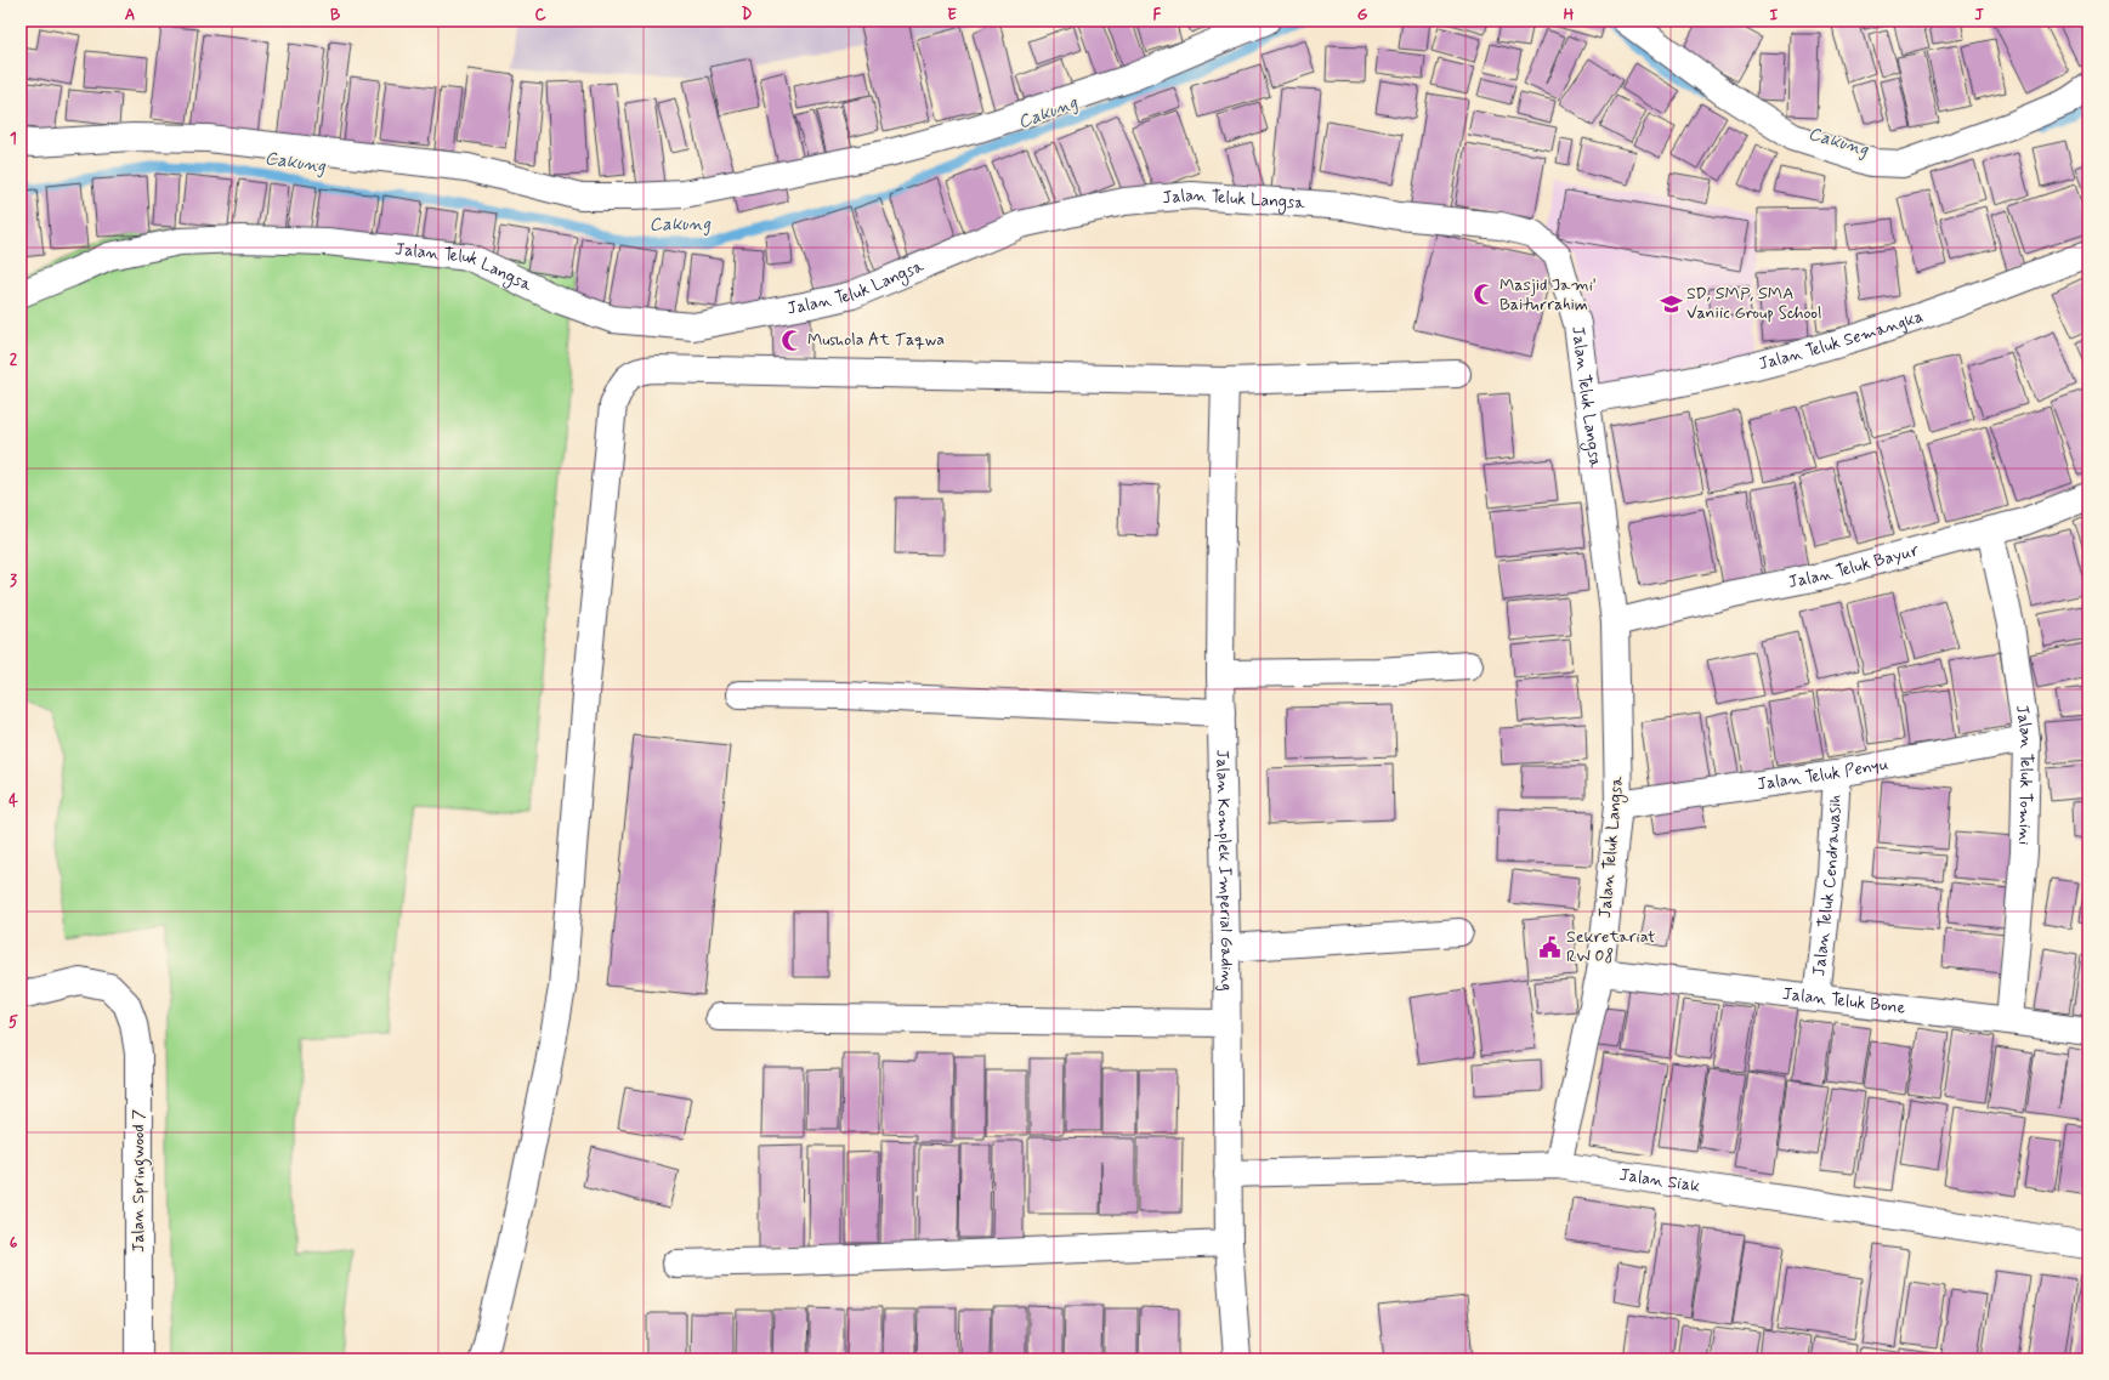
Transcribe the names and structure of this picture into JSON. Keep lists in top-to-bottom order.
{
  "streets": {
    "street": [
      "Jalan Teluk Langsa",
      "Jalan Teluk Semangka",
      "Jalan Teluk Bayur",
      "Jalan Teluk Penyu",
      "Jalan Teluk Tomini",
      "Jalan Komplek Imperial Gading",
      "Jalan Teluk Cendrawasih",
      "Jalan Teluk Bone",
      "Jalan Siak",
      "Jalan Springwood 7"
    ]
  },
  "crossings": [
    ["Jalan Teluk Langsa", "Jalan Teluk Semangka"],
    ["Jalan Teluk Langsa", "Jalan Teluk Bayur"],
    ["Jalan Teluk Langsa", "Jalan Teluk Penyu"],
    ["Jalan Teluk Langsa", "Jalan Teluk Bone"],
    ["Jalan Teluk Langsa", "Jalan Siak"],
    ["Jalan Teluk Bayur", "Jalan Teluk Tomini"],
    ["Jalan Teluk Penyu", "Jalan Teluk Tomini"],
    ["Jalan Teluk Penyu", "Jalan Teluk Cendrawasih"],
    ["Jalan Teluk Tomini", "Jalan Teluk Bone"],
    ["Jalan Komplek Imperial Gading", "Jalan Siak"],
    ["Jalan Teluk Cendrawasih", "Jalan Teluk Bone"]
  ],
  "water": ["Cakung"],
  "places": {
    "mosque": ["Masjid Jami' Baiturrahim", "Mushola At Taqwa"],
    "school or university": ["SD, SMP, SMA Vaniic Group School"],
    "public building": ["Sekretariat RW 08"]
  },
  "grid": {
    "columns": [
      "A",
      "B",
      "C",
      "D",
      "E",
      "F",
      "G",
      "H",
      "I",
      "J"
    ],
    "rows": [
      "1",
      "2",
      "3",
      "4",
      "5",
      "6"
    ]
  }
}
